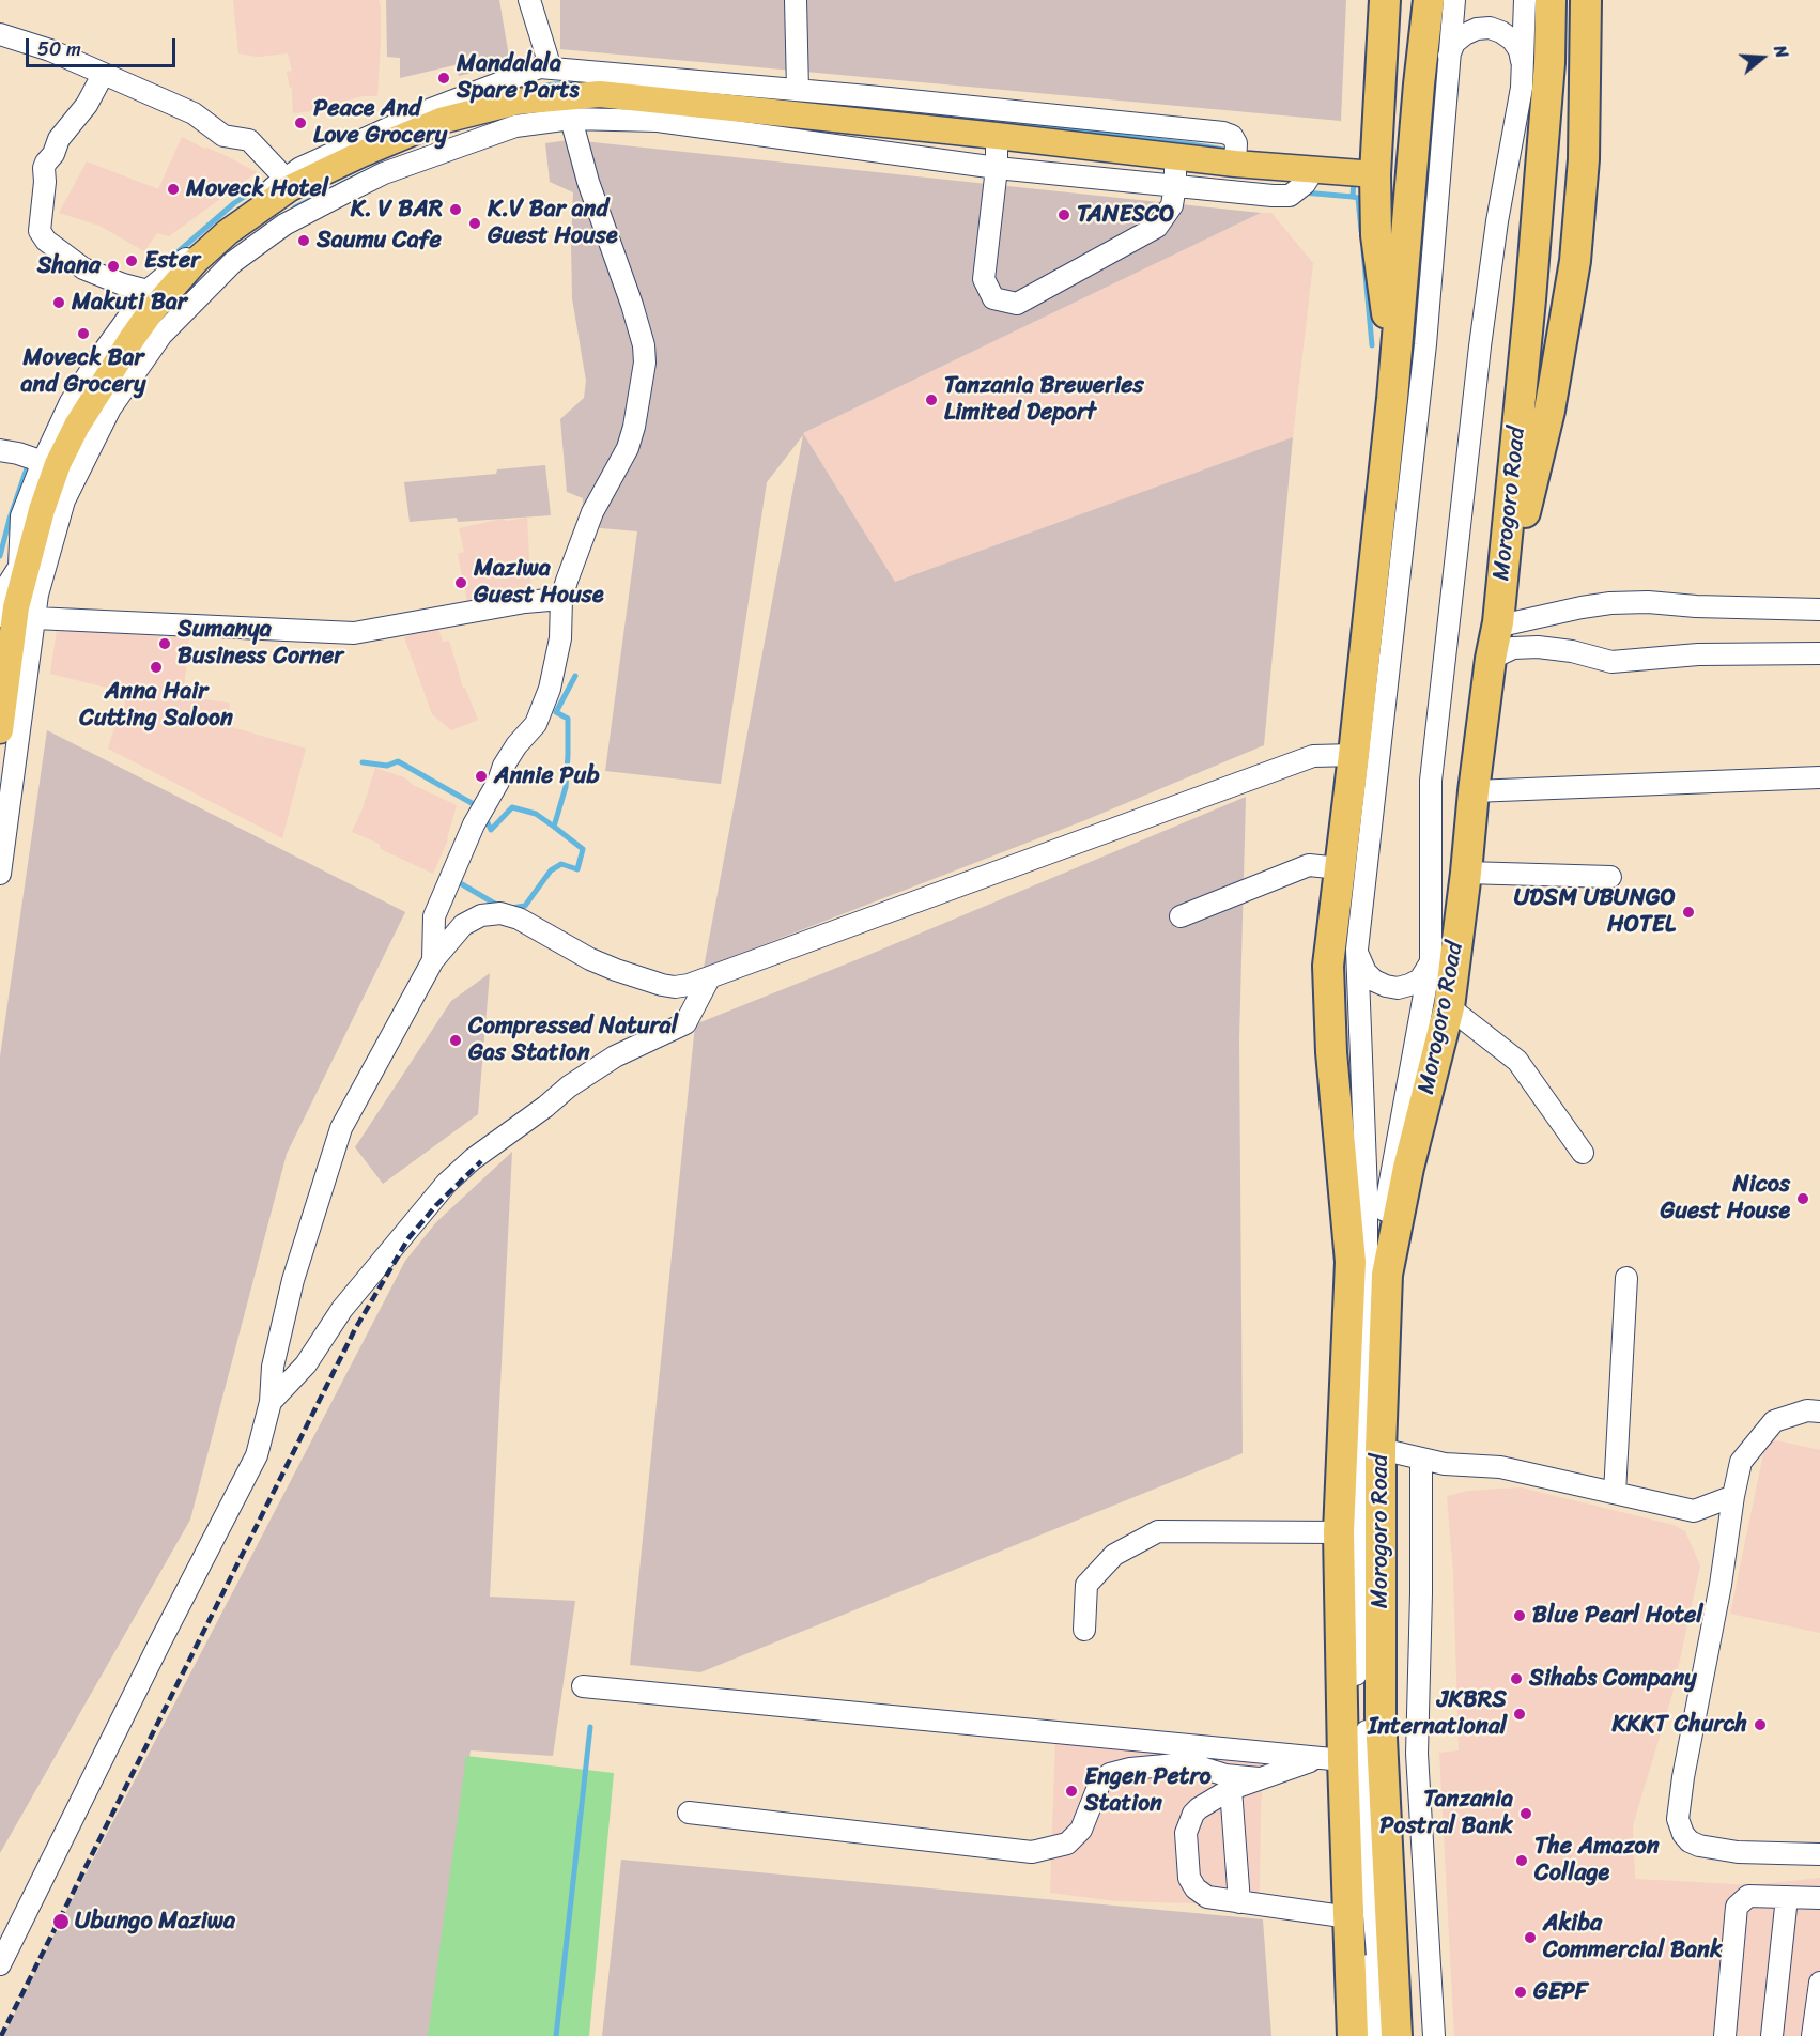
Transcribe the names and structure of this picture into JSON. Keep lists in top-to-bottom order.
{
  "streets": {
    "highway": ["Morogoro Road"]
  },
  "places": [
    "Mandalala Spare Parts",
    "Peace And Love Grocery",
    "Moveck Hotel",
    "K. V BAR",
    "TANESCO",
    "K.V Bar and Guest House",
    "Saumu Cafe",
    "Ester",
    "Shana",
    "Makuti Bar",
    "Moveck Bar and Grocery",
    "Tanzania Breweries Limited Deport",
    "Maziwa Guest House",
    "Sumanya Business Corner",
    "Anna Hair Cutting Saloon",
    "Annie Pub",
    "UDSM UBUNGO HOTEL",
    "Compressed Natural Gas Station",
    "Nicos Guest House",
    "Blue Pearl Hotel",
    "Sihabs Company",
    "JKBRS International",
    "KKKT Church",
    "Engen Petro Station",
    "Tanzania Postral Bank",
    "The Amazon Collage",
    "Ubungo Maziwa",
    "Akiba Commercial Bank",
    "GEPF"
  ],
  "scale_bar": "50 m",
  "north": "right"
}
